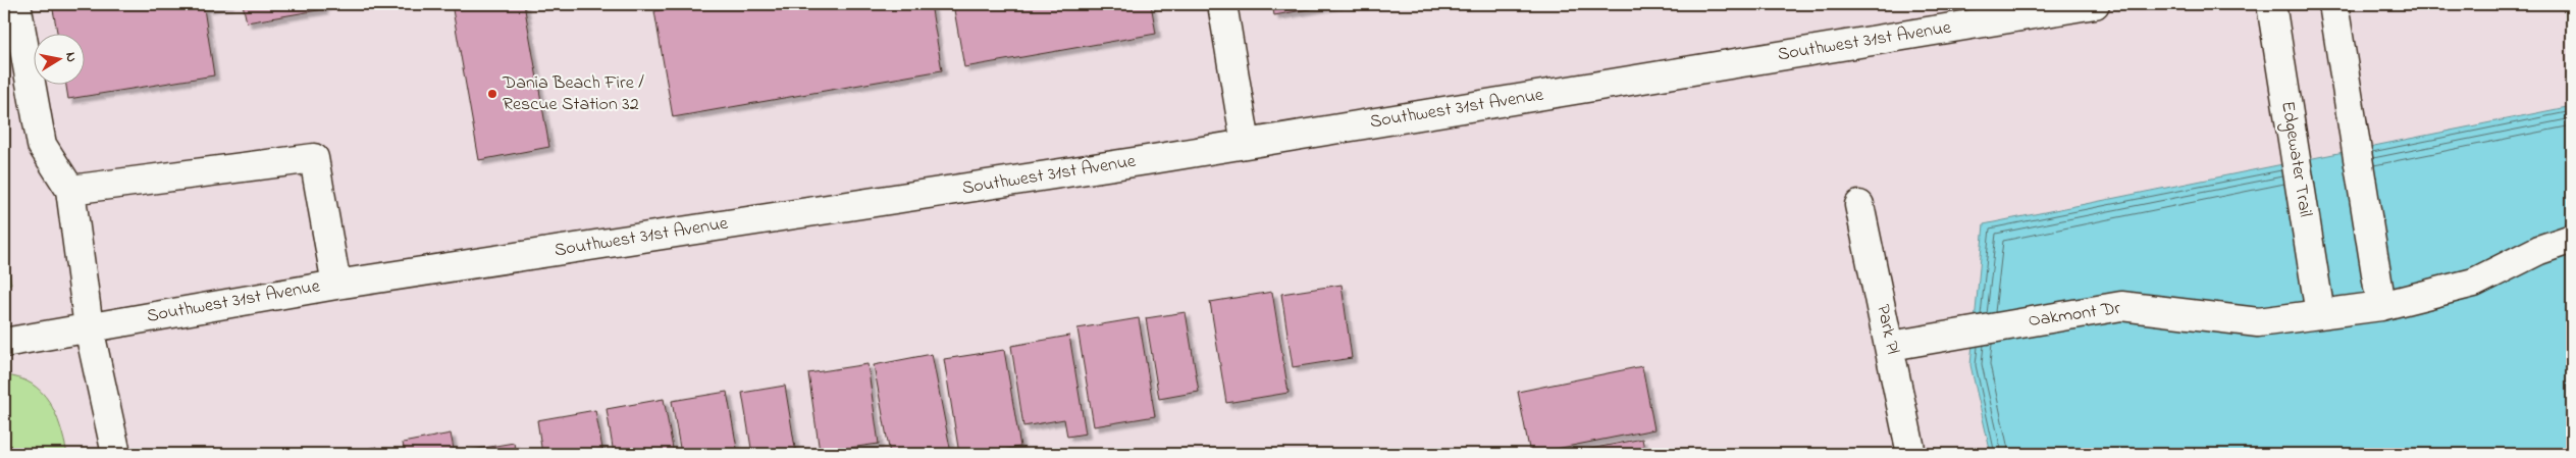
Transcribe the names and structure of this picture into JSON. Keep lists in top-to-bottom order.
{
  "streets": {
    "street": [
      "Southwest 31st Avenue",
      "Edgewater Trail",
      "Oakmont Dr",
      "Park Pl"
    ]
  },
  "crossings": [
    ["Edgewater Trail", "Oakmont Dr"],
    ["Oakmont Dr", "Park Pl"]
  ],
  "places": ["Dania Beach Fire / Rescue Station 32"],
  "north": "right"
}
